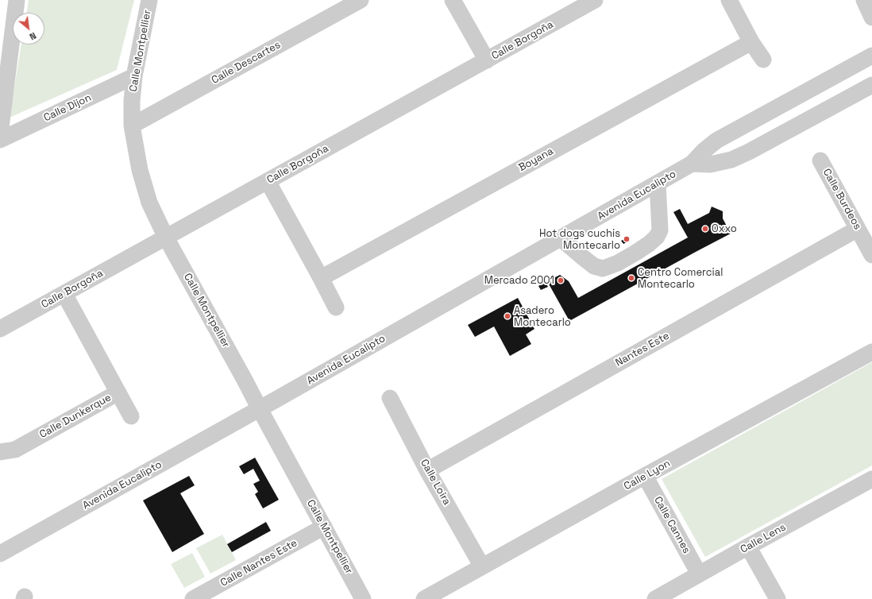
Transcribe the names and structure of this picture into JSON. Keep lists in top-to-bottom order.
{
  "streets": {
    "street": [
      "Calle Borgoña",
      "Calle Montpellier",
      "Calle Descartes",
      "Calle Dijon",
      "Boyana",
      "Avenida Eucalipto",
      "Calle Burdeos",
      "Nantes Este",
      "Calle Dunkerque",
      "Calle Lyon",
      "Calle Loira",
      "Calle Cannes",
      "Calle Lens",
      "Calle Nantes Este"
    ]
  },
  "crossings": [
    ["Calle Borgoña", "Calle Montpellier"],
    ["Calle Borgoña", "Calle Dunkerque"],
    ["Calle Montpellier", "Calle Descartes"],
    ["Calle Montpellier", "Calle Dijon"],
    ["Calle Montpellier", "Avenida Eucalipto"],
    ["Calle Montpellier", "Calle Nantes Este"],
    ["Calle Burdeos", "Nantes Este"],
    ["Nantes Este", "Calle Loira"],
    ["Calle Lyon", "Calle Loira"],
    ["Calle Lyon", "Calle Cannes"],
    ["Calle Cannes", "Calle Lens"]
  ],
  "places": [
    "Oxxo",
    "Hot dogs cuchis Montecarlo",
    "Centro Comercial Montecarlo",
    "Mercado 2001",
    "Asadero Montecarlo"
  ],
  "north": "bottom right"
}
